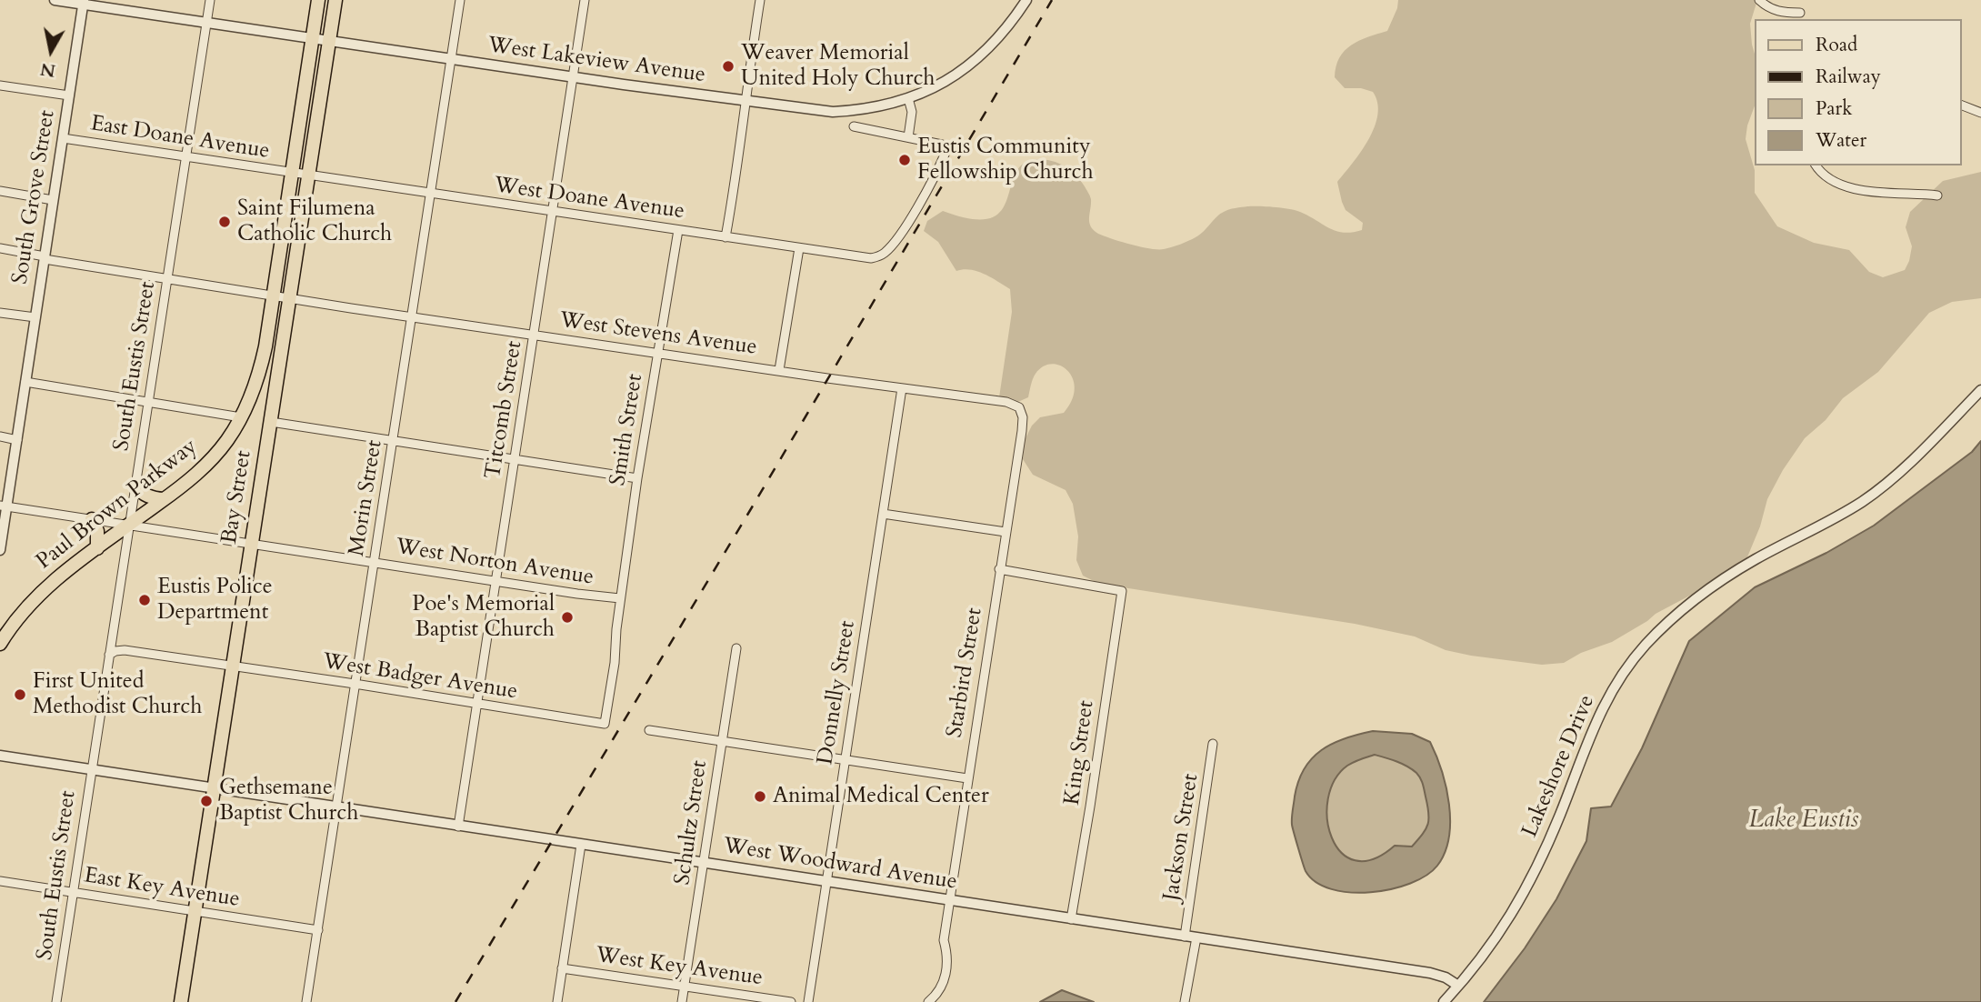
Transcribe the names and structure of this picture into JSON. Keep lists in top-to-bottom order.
{
  "streets": {
    "main road": ["Bay Street", "Paul Brown Parkway"],
    "street": [
      "West Lakeview Avenue",
      "East Doane Avenue",
      "South Grove Street",
      "West Doane Avenue",
      "West Stevens Avenue",
      "South Eustis Street",
      "Titcomb Street",
      "Smith Street",
      "Morin Street",
      "West Norton Avenue",
      "Starbird Street",
      "West Badger Avenue",
      "Donnelly Street",
      "King Street",
      "Lakeshore Drive",
      "Schultz Street",
      "Jackson Street",
      "West Woodward Avenue",
      "East Key Avenue",
      "West Key Avenue"
    ]
  },
  "crossings": [
    ["West Lakeview Avenue", "South Grove Street"],
    ["West Lakeview Avenue", "South Eustis Street"],
    ["West Lakeview Avenue", "Titcomb Street"],
    ["West Lakeview Avenue", "Bay Street"],
    ["West Lakeview Avenue", "Morin Street"],
    ["East Doane Avenue", "South Grove Street"],
    ["East Doane Avenue", "West Doane Avenue"],
    ["East Doane Avenue", "South Eustis Street"],
    ["South Grove Street", "West Stevens Avenue"],
    ["South Grove Street", "West Norton Avenue"],
    ["West Doane Avenue", "Titcomb Street"],
    ["West Doane Avenue", "Smith Street"],
    ["West Doane Avenue", "Bay Street"],
    ["West Doane Avenue", "Morin Street"],
    ["West Stevens Avenue", "South Eustis Street"],
    ["West Stevens Avenue", "Titcomb Street"],
    ["West Stevens Avenue", "Smith Street"],
    ["West Stevens Avenue", "Bay Street"],
    ["West Stevens Avenue", "Morin Street"],
    ["West Stevens Avenue", "Paul Brown Parkway"],
    ["West Stevens Avenue", "Starbird Street"],
    ["West Stevens Avenue", "Donnelly Street"],
    ["South Eustis Street", "Paul Brown Parkway"],
    ["South Eustis Street", "West Norton Avenue"],
    ["South Eustis Street", "West Badger Avenue"],
    ["South Eustis Street", "West Woodward Avenue"],
    ["South Eustis Street", "East Key Avenue"],
    ["Titcomb Street", "West Norton Avenue"],
    ["Titcomb Street", "West Badger Avenue"],
    ["Titcomb Street", "West Woodward Avenue"],
    ["Smith Street", "West Norton Avenue"],
    ["Smith Street", "West Badger Avenue"],
    ["Bay Street", "West Norton Avenue"],
    ["Bay Street", "West Badger Avenue"],
    ["Bay Street", "West Woodward Avenue"],
    ["Bay Street", "East Key Avenue"],
    ["Morin Street", "West Norton Avenue"],
    ["Morin Street", "West Badger Avenue"],
    ["Morin Street", "West Woodward Avenue"],
    ["Morin Street", "East Key Avenue"],
    ["Paul Brown Parkway", "West Norton Avenue"],
    ["Starbird Street", "King Street"],
    ["Starbird Street", "West Woodward Avenue"],
    ["Donnelly Street", "West Woodward Avenue"],
    ["King Street", "West Woodward Avenue"],
    ["Lakeshore Drive", "West Woodward Avenue"],
    ["Schultz Street", "West Woodward Avenue"],
    ["Schultz Street", "West Key Avenue"],
    ["Jackson Street", "West Woodward Avenue"]
  ],
  "water": ["Lake Eustis"],
  "places": [
    "Weaver Memorial United Holy Church",
    "Eustis Community Fellowship Church",
    "Saint Filumena Catholic Church",
    "Eustis Police Department",
    "Poe's Memorial Baptist Church",
    "First United Methodist Church",
    "Animal Medical Center",
    "Gethsemane Baptist Church"
  ],
  "legend": [
    "Road",
    "Railway",
    "Park",
    "Water"
  ],
  "north": "bottom"
}
